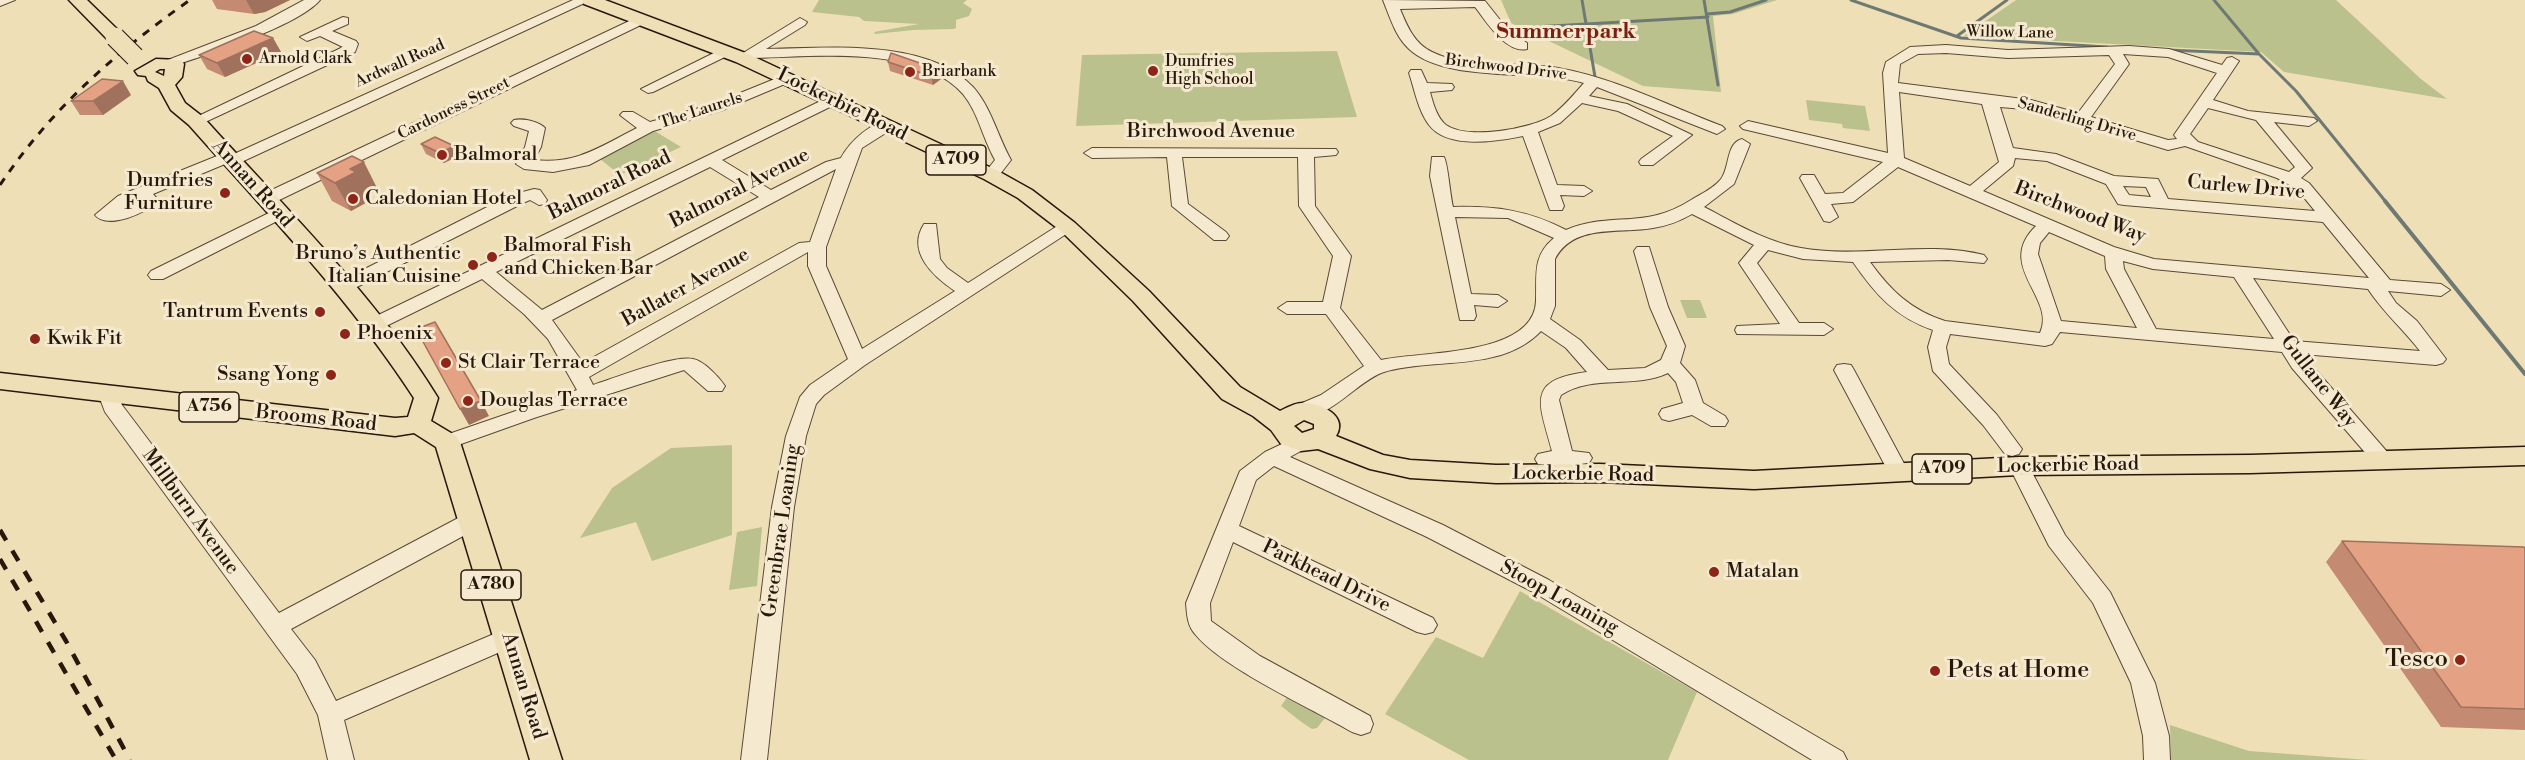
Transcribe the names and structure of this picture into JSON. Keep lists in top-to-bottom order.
{
  "streets": {
    "main road": [
      "Lockerbie Road",
      "A709",
      "Annan Road",
      "A756",
      "Brooms Road",
      "A780"
    ],
    "street": [
      "Willow Lane",
      "Ardwall Road",
      "Birchwood Drive",
      "Cardoness Street",
      "The Laurels",
      "Sanderling Drive",
      "Birchwood Avenue",
      "Balmoral Road",
      "Curlew Drive",
      "Balmoral Avenue",
      "Birchwood Way",
      "Ballater Avenue",
      "Gullane Way",
      "Millburn Avenue",
      "Greenbrae Loaning",
      "Parkhead Drive",
      "Stoop Loaning"
    ]
  },
  "crossings": [
    ["Willow Lane", "Sanderling Drive"],
    ["Willow Lane", "Birchwood Way"],
    ["Ardwall Road", "Annan Road"],
    ["Birchwood Drive", "Birchwood Way"],
    ["Lockerbie Road", "Cardoness Street"],
    ["Lockerbie Road", "The Laurels"],
    ["Lockerbie Road", "Balmoral Road"],
    ["Lockerbie Road", "Gullane Way"],
    ["Lockerbie Road", "Greenbrae Loaning"],
    ["Cardoness Street", "Annan Road"],
    ["Annan Road", "Balmoral Road"],
    ["Annan Road", "Brooms Road"],
    ["Birchwood Way", "Gullane Way"],
    ["Brooms Road", "Millburn Avenue"]
  ],
  "districts": ["Summerpark"],
  "places": [
    "Arnold Clark",
    "Dumfries High School",
    "Briarbank",
    "Balmoral",
    "Dumfries Furniture",
    "Caledonian Hotel",
    "Balmoral Fish and Chicken Bar",
    "Bruno’s Authentic Italian Cuisine",
    "Tantrum Events",
    "Phoenix",
    "Kwik Fit",
    "St Clair Terrace",
    "Ssang Yong",
    "Douglas Terrace",
    "Matalan",
    "Tesco",
    "Pets at Home"
  ]
}
